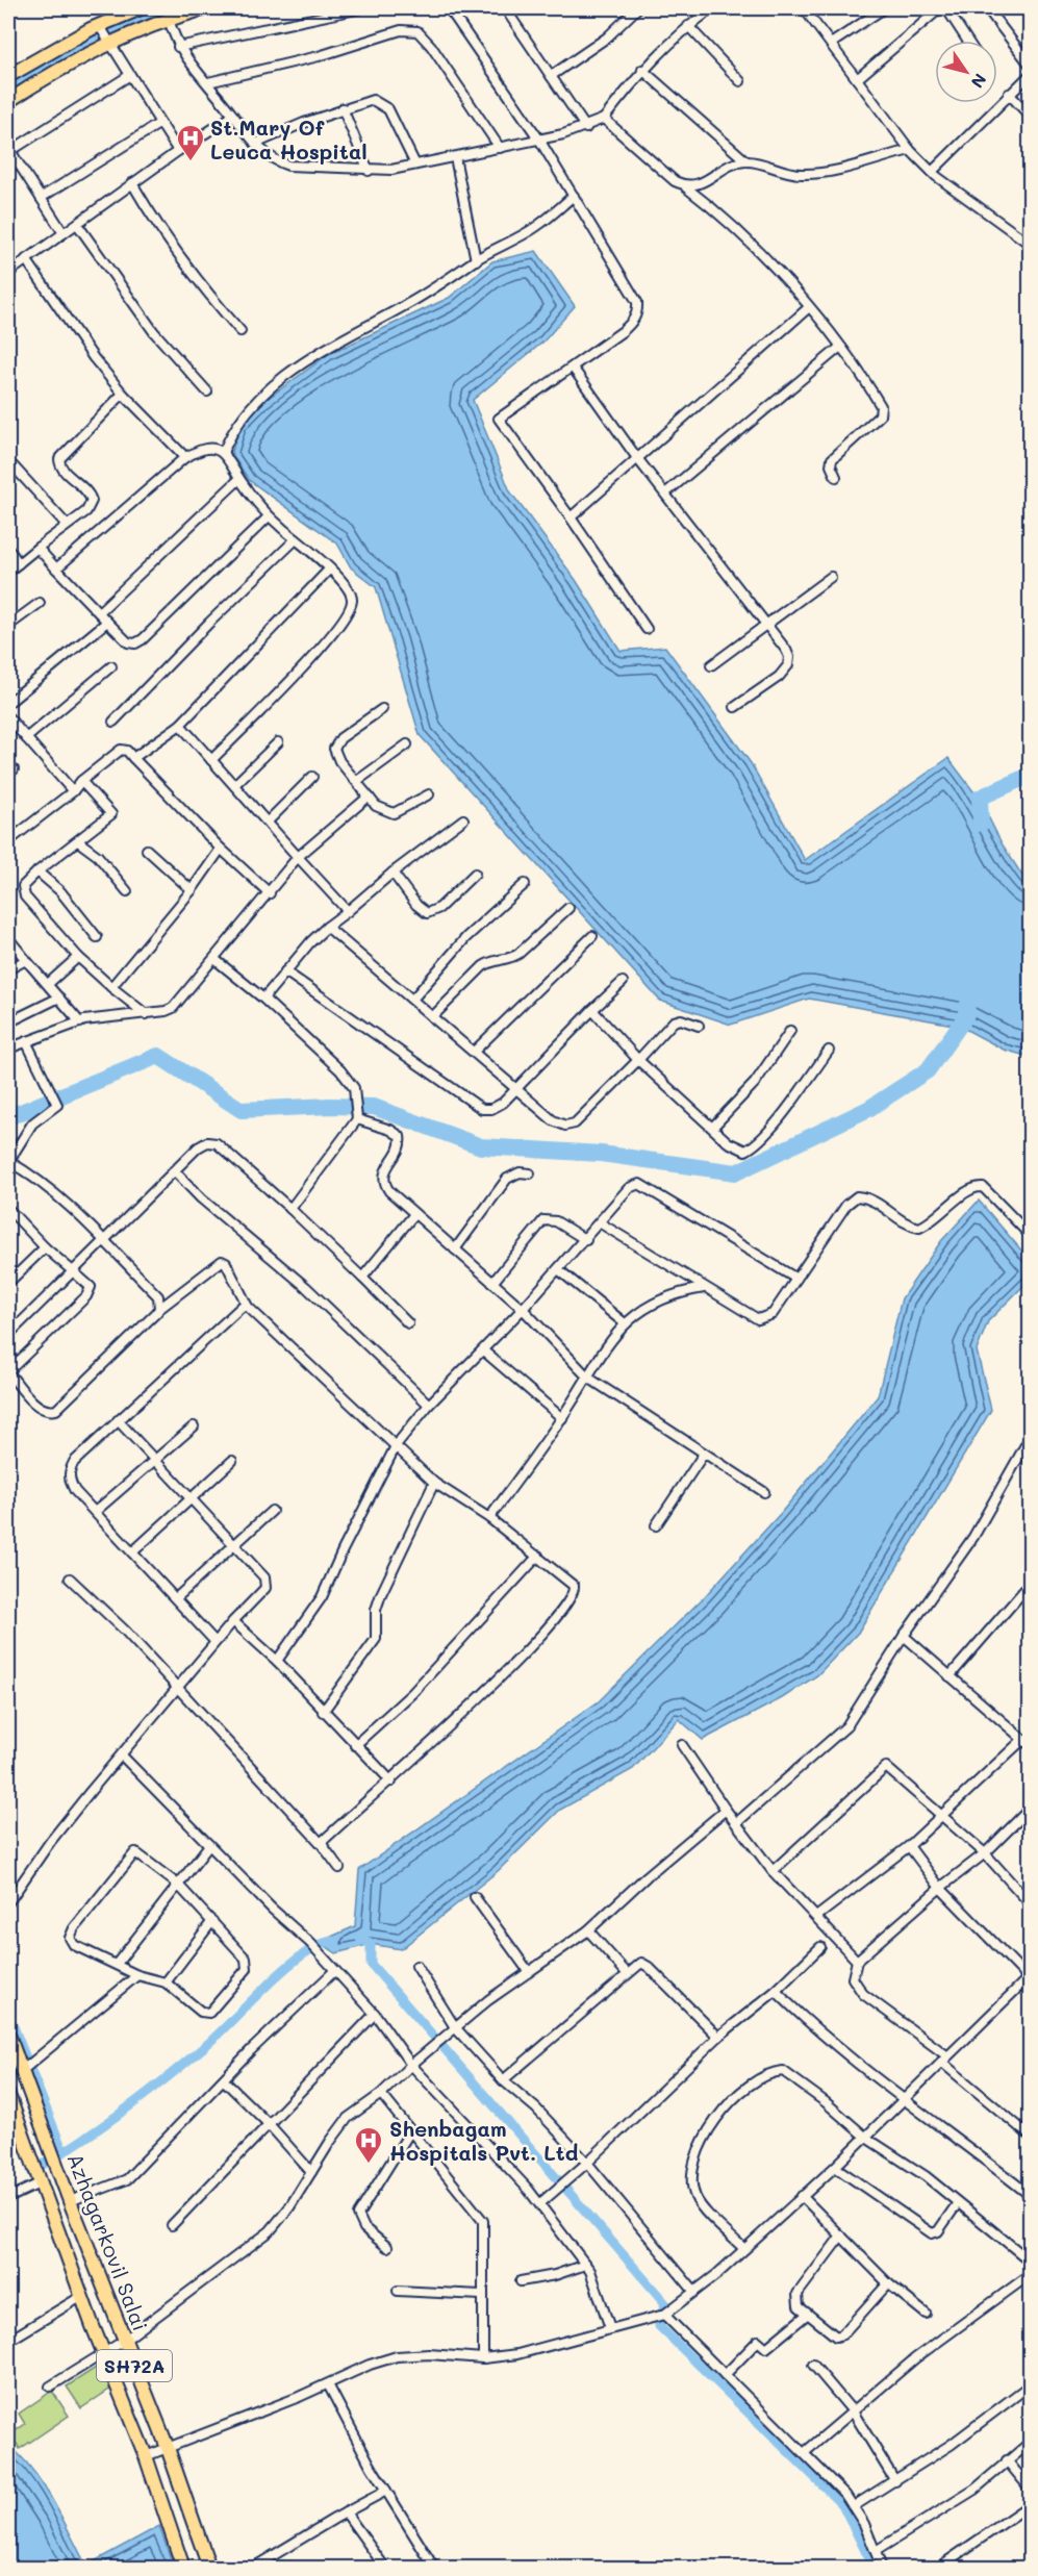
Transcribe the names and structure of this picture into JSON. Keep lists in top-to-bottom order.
{
  "streets": {
    "main road": ["Azhagarkovil Salai", "SH72A"]
  },
  "places": {
    "hospital": ["St.Mary Of Leuca Hospital", "Shenbagam Hospitals Pvt. Ltd"]
  },
  "north": "bottom right"
}
